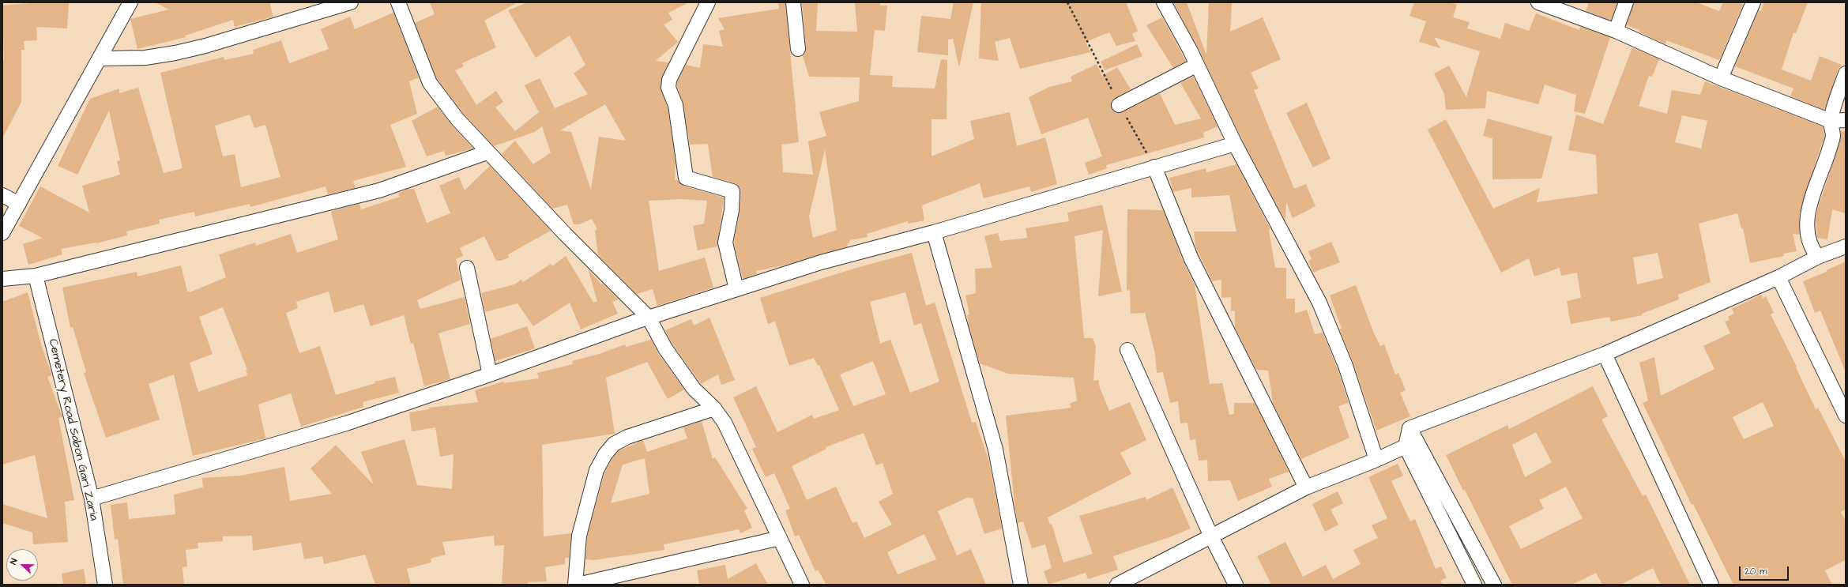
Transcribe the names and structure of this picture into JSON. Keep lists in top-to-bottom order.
{
  "streets": {
    "street": ["Cemetery Road Sabon Gari Zaria"]
  },
  "scale_bar": "20 m",
  "north": "left"
}
